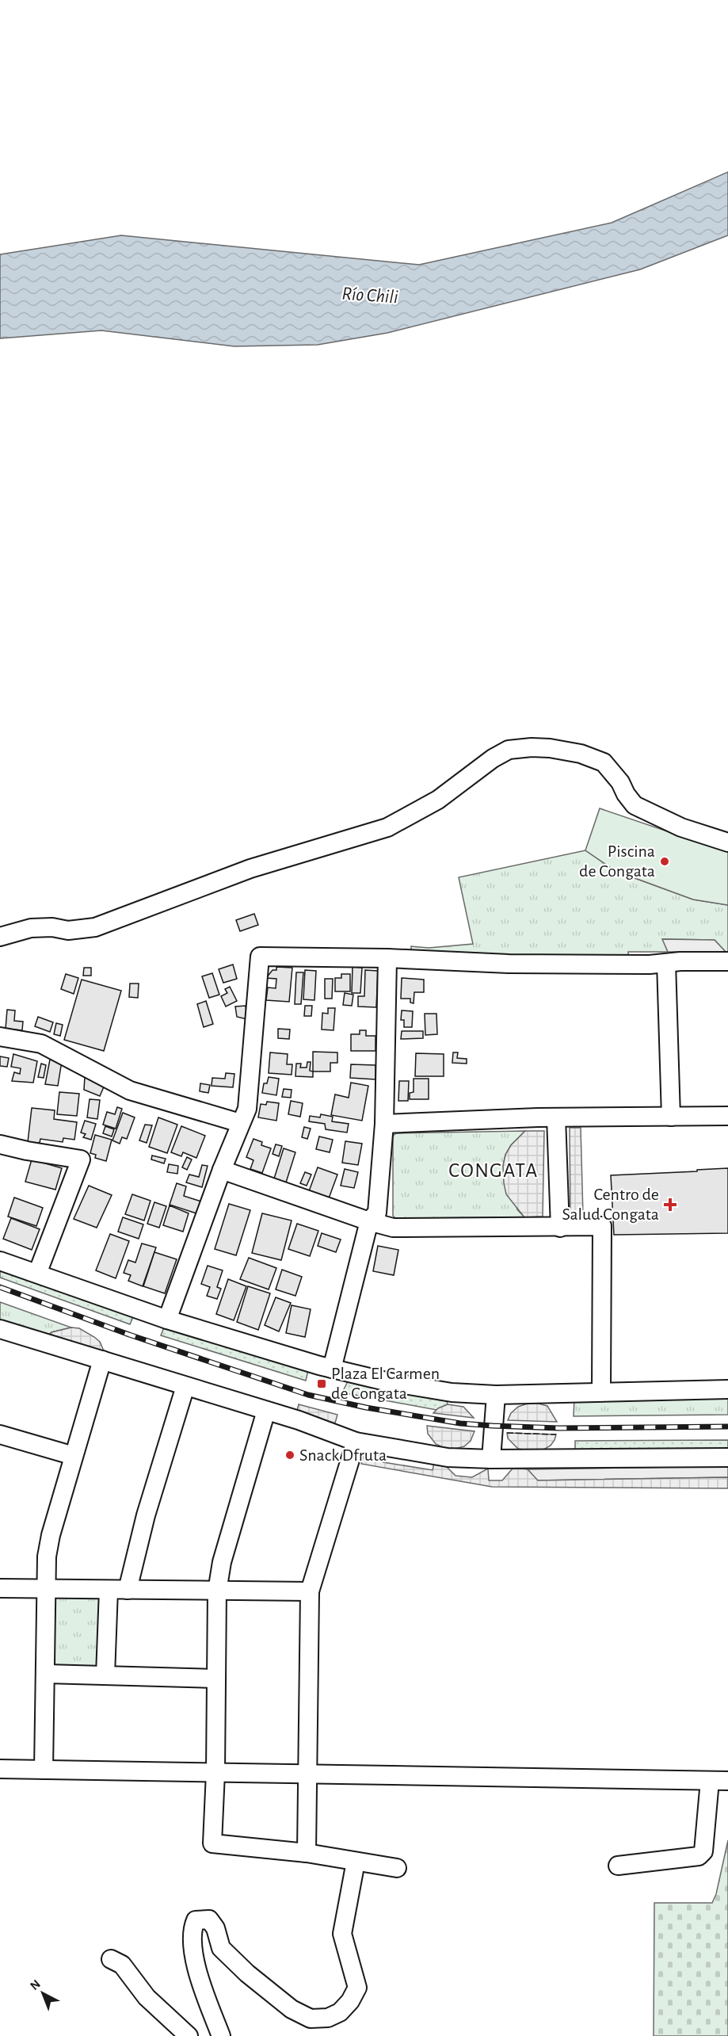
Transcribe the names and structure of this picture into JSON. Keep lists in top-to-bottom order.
{
  "districts": ["CONGATA"],
  "water": ["Río Chili"],
  "places": {
    "other": ["Piscina de Congata", "Snack Dfruta"],
    "health": ["Centro de Salud Congata"],
    "transit": ["Plaza El Carmen de Congata"]
  },
  "north": "top left"
}
